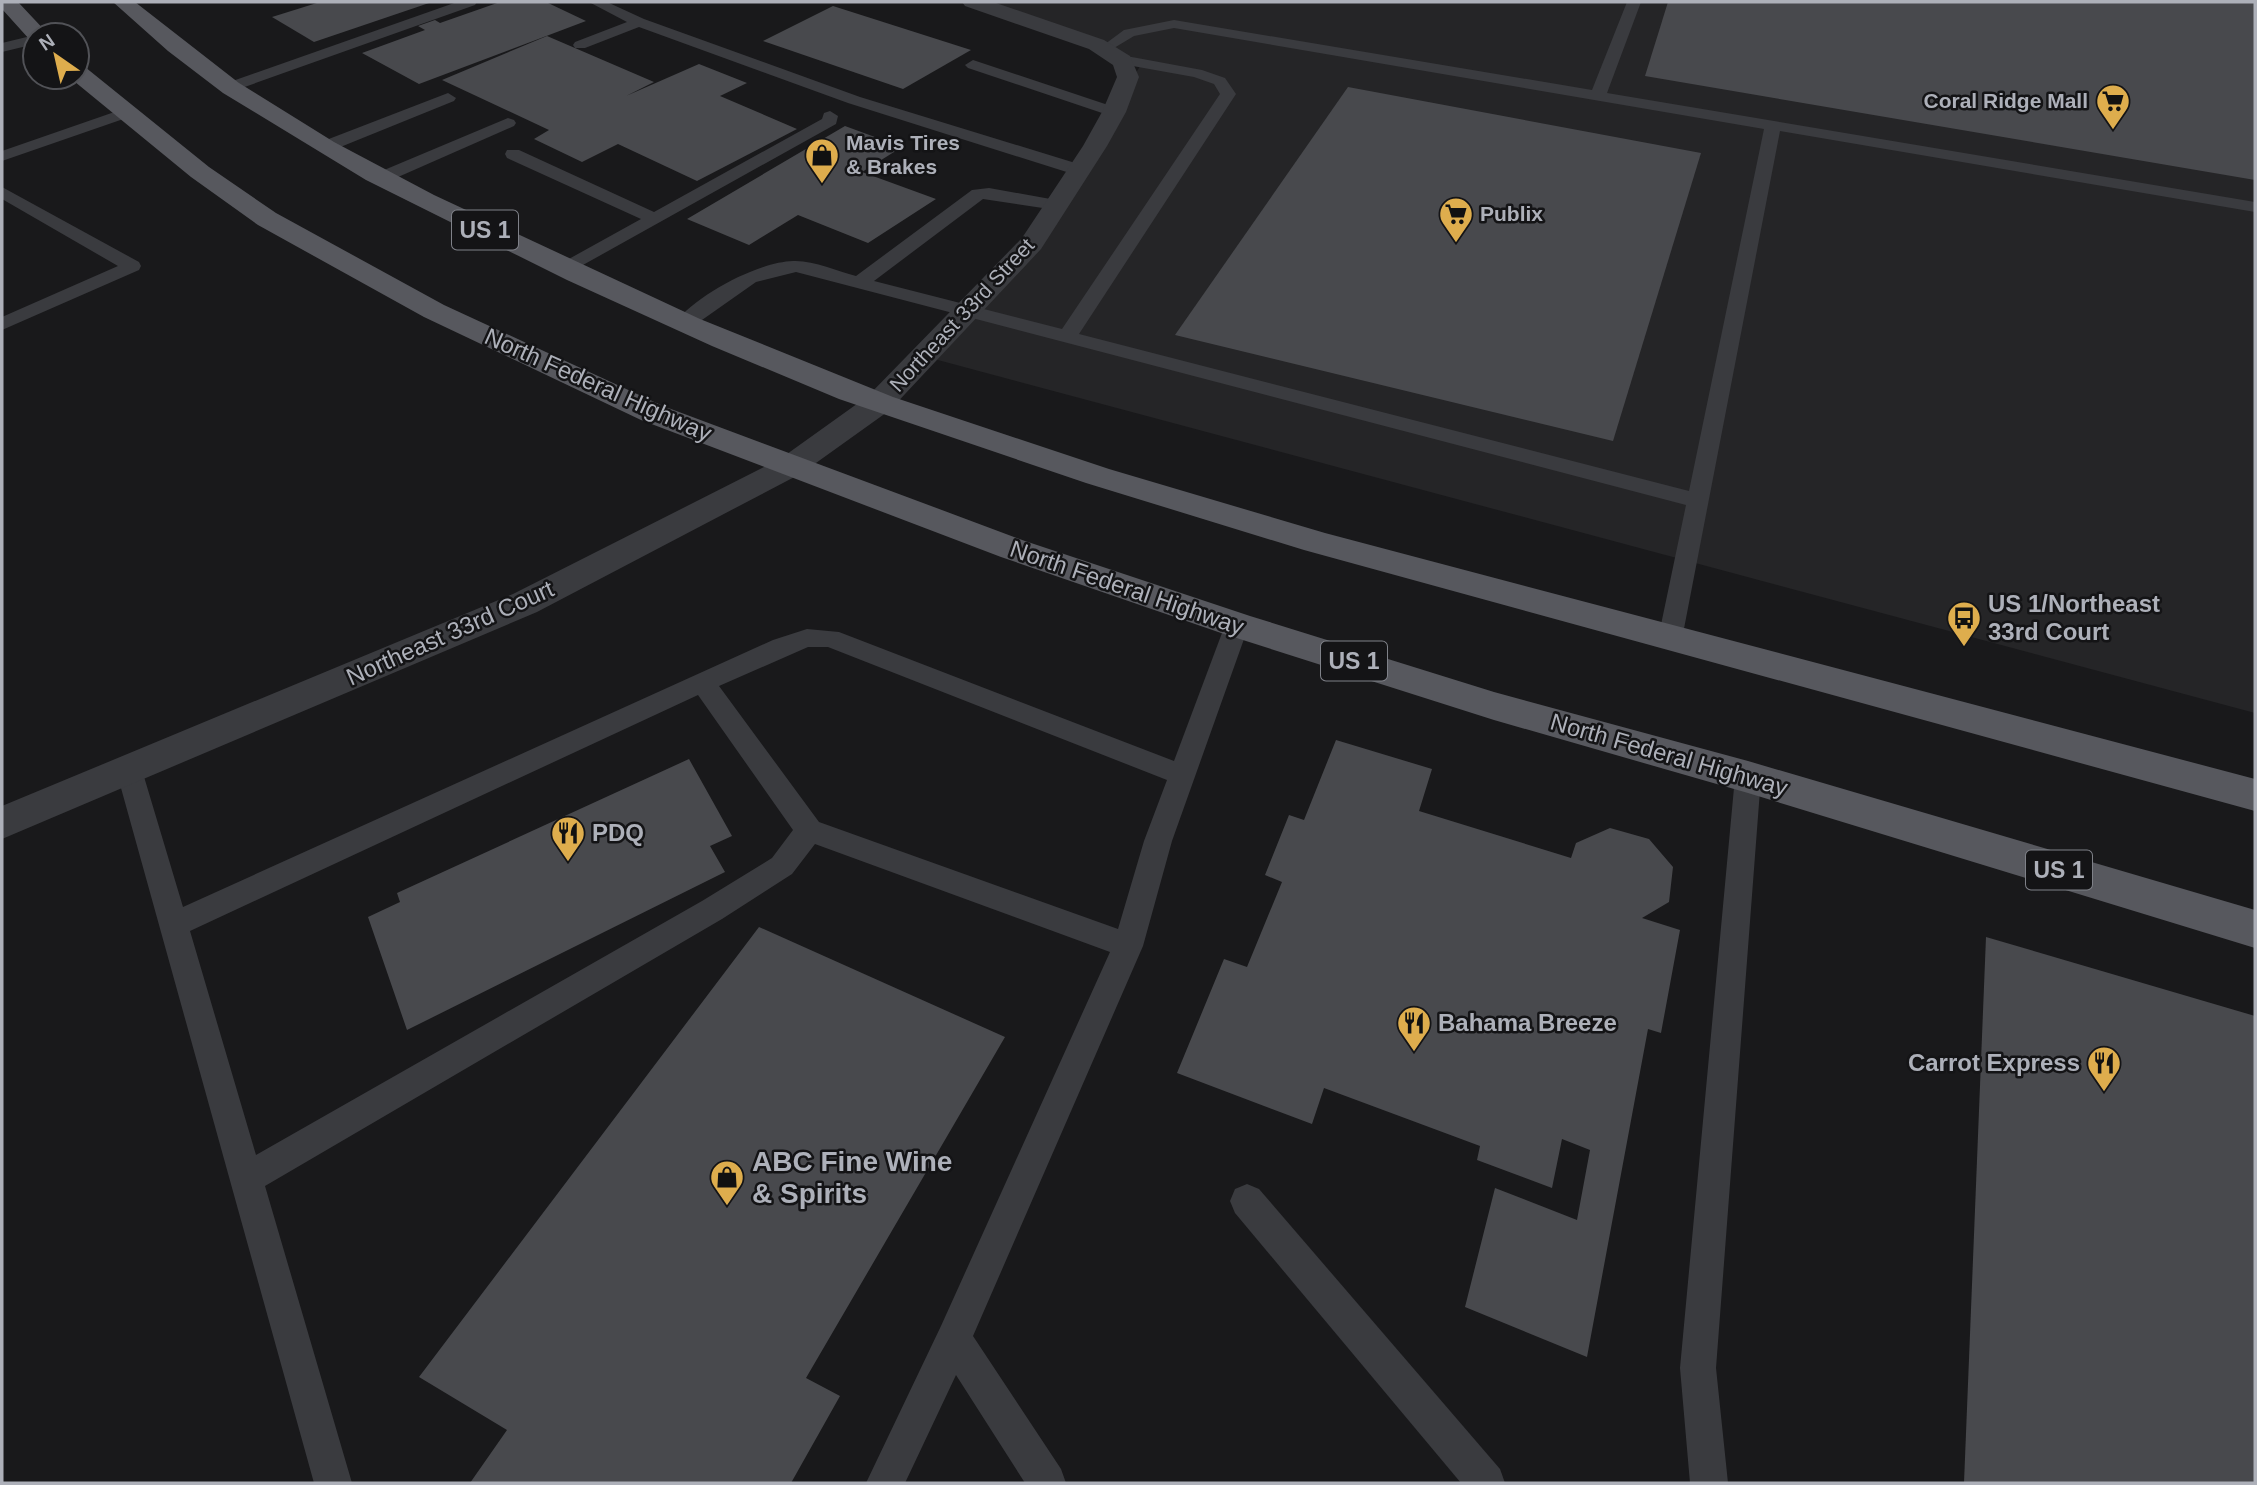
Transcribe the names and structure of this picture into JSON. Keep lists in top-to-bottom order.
{
  "streets": {
    "main road": ["US 1", "North Federal Highway"],
    "street": ["Northeast 33rd Street", "Northeast 33rd Court"]
  },
  "crossings": [
    ["US 1", "Northeast 33rd Street"],
    ["US 1", "Northeast 33rd Court"],
    ["Northeast 33rd Street", "Northeast 33rd Court"],
    ["North Federal Highway", "Northeast 33rd Court"]
  ],
  "places": {
    "supermarket": ["Coral Ridge Mall", "Publix"],
    "shop": ["Mavis Tires & Brakes", "ABC Fine Wine & Spirits"],
    "bus stop": ["US 1/Northeast 33rd Court"],
    "restaurant": ["PDQ", "Bahama Breeze", "Carrot Express"]
  },
  "north": "top left"
}
